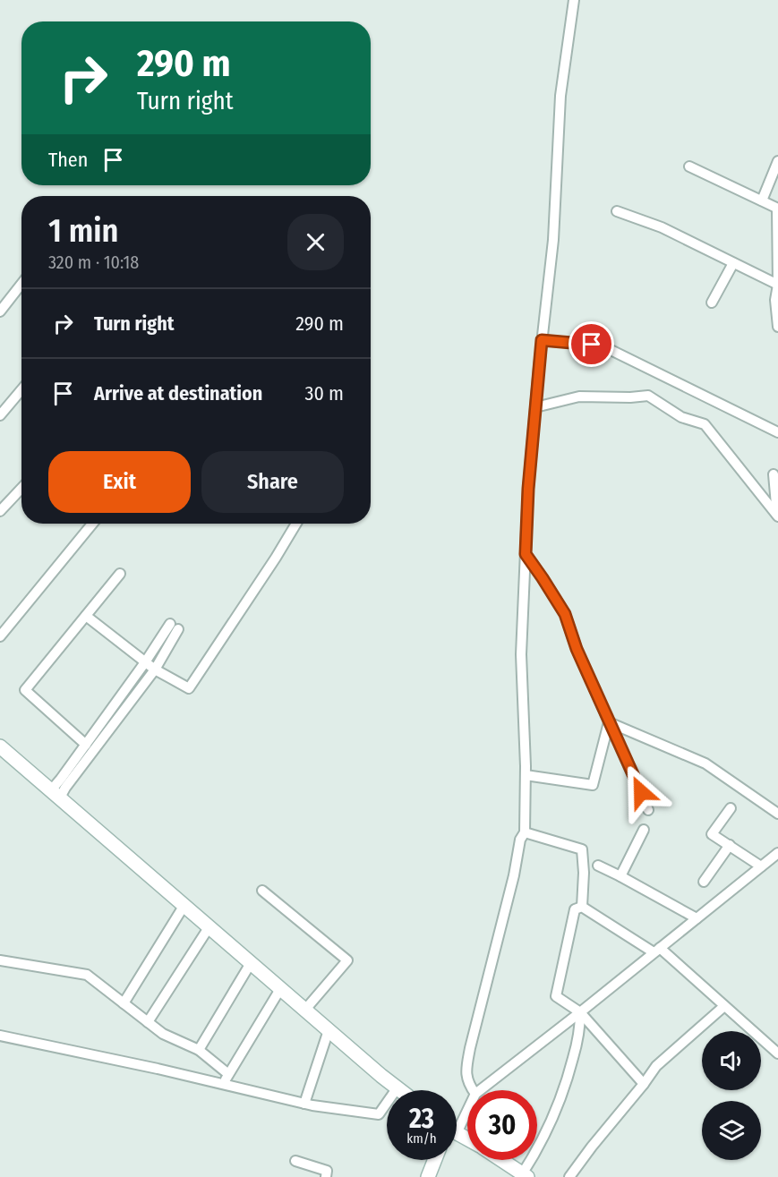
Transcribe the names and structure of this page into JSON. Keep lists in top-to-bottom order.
{
  "page": {
    "turn": ["290 m", "Turn right"],
    "then": "Then",
    "heading": ["1 min", "320 m · 10:18"],
    "list": [
      {
        "name": "Turn right",
        "value": "290 m"
      },
      {
        "name": "Arrive at destination",
        "value": "30 m"
      }
    ],
    "buttons": ["Exit", "Share"],
    "speed": "23 km/h",
    "limit": "30"
  }
}
